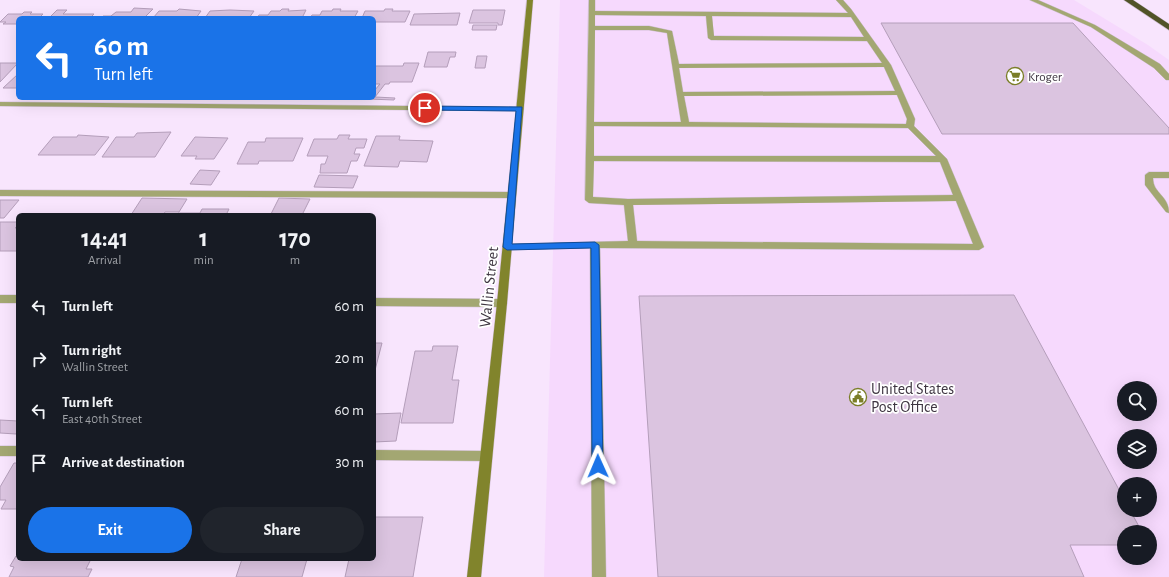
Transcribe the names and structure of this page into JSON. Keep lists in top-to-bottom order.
{
  "streets": {
    "main road": ["Wallin Street"]
  },
  "places": {
    "supermarket": ["Kroger"],
    "public building": ["United States Post Office"]
  },
  "page": {
    "turn": ["60 m", "Turn left"],
    "eta": [
      "14:41",
      "Arrival",
      "1",
      "min",
      "170",
      "m"
    ],
    "list": [
      {
        "name": "Turn left",
        "value": "60 m"
      },
      {
        "name": "Turn right",
        "note": "Wallin Street",
        "value": "20 m"
      },
      {
        "name": "Turn left",
        "note": "East 40th Street",
        "value": "60 m"
      },
      {
        "name": "Arrive at destination",
        "value": "30 m"
      }
    ],
    "map_buttons": ["+", "−"],
    "buttons": ["Exit", "Share"]
  }
}
